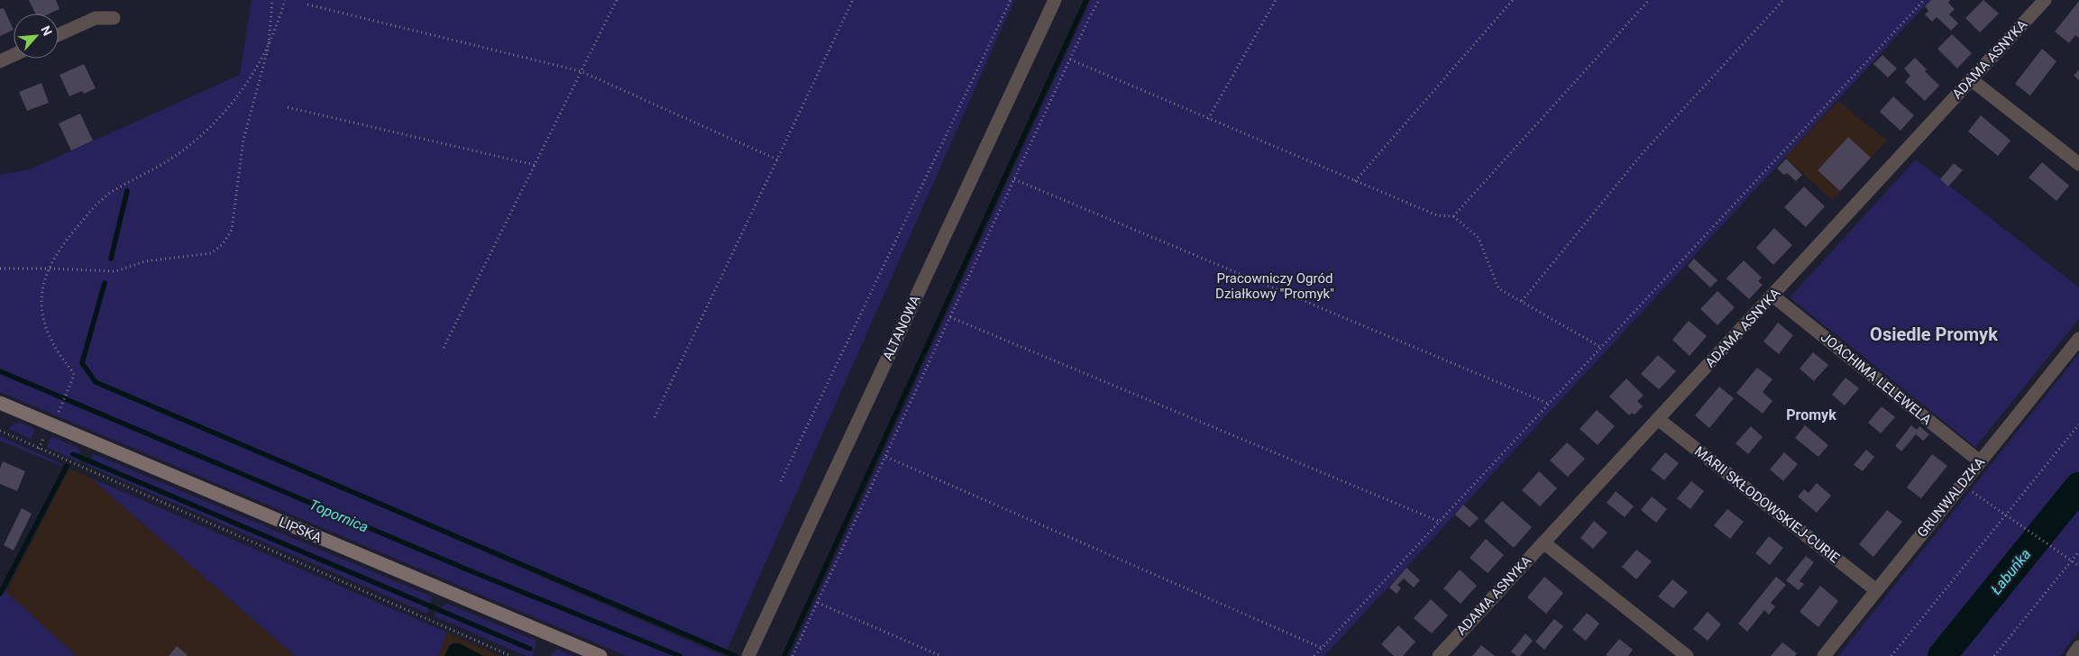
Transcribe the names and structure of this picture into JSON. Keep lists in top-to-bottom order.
{
  "streets": {
    "main road": ["LIPSKA"],
    "street": [
      "ADAMA ASNYKA",
      "ALTANOWA",
      "JOACHIMA LELEWELA",
      "GRUNWALDZKA",
      "MARII SKŁODOWSKIEJ-CURIE"
    ]
  },
  "crossings": [
    ["ADAMA ASNYKA", "JOACHIMA LELEWELA"],
    ["ADAMA ASNYKA", "MARII SKŁODOWSKIEJ-CURIE"],
    ["JOACHIMA LELEWELA", "GRUNWALDZKA"],
    ["GRUNWALDZKA", "MARII SKŁODOWSKIEJ-CURIE"]
  ],
  "districts": ["Osiedle Promyk", "Promyk"],
  "water": ["Topornica", "Łabuńka"],
  "parks": ["Pracowniczy Ogród Działkowy \"Promyk\""],
  "north": "top right"
}
